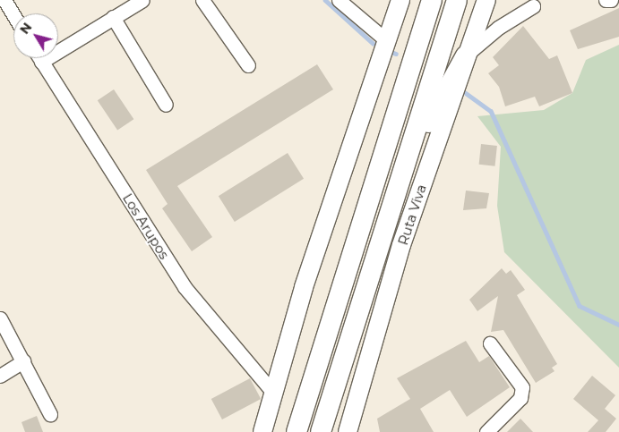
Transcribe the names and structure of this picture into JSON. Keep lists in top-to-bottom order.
{
  "streets": {
    "highway": ["Ruta Viva"],
    "street": ["Los Arupos"]
  },
  "north": "top left"
}
